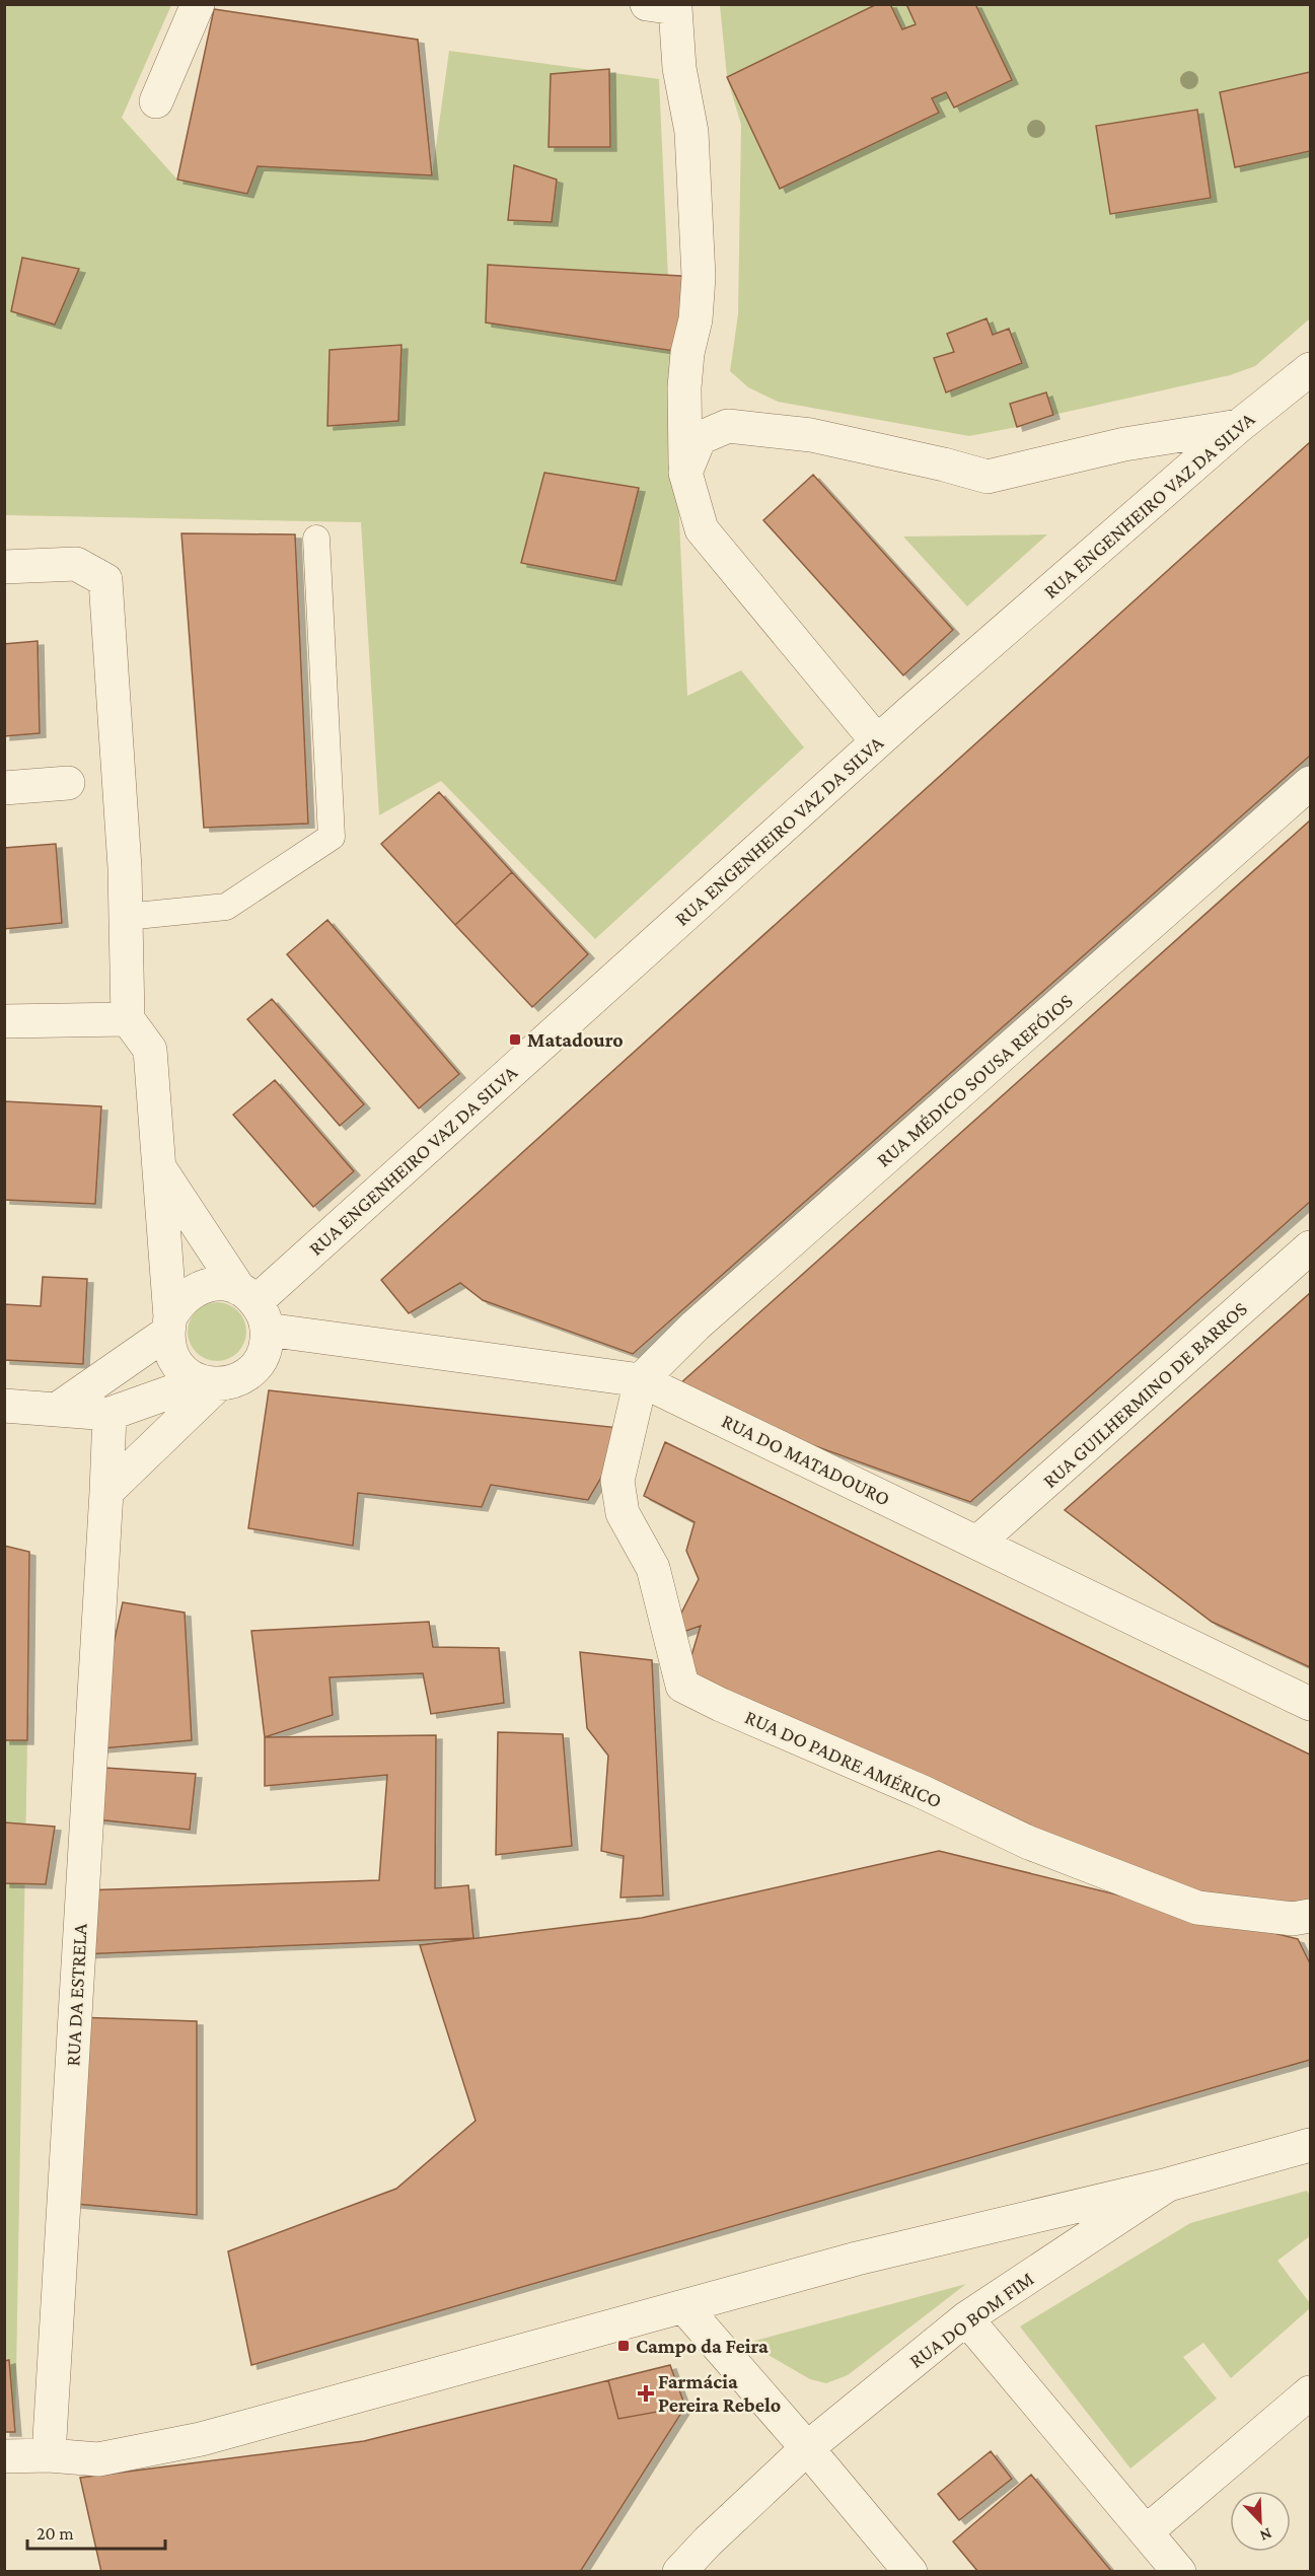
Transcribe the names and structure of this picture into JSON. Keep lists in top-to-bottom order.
{
  "streets": {
    "street": [
      "RUA ENGENHEIRO VAZ DA SILVA",
      "RUA MÉDICO SOUSA REFÓIOS",
      "RUA GUILHERMINO DE BARROS",
      "RUA DO MATADOURO",
      "RUA DO PADRE AMÉRICO",
      "RUA DA ESTRELA",
      "RUA DO BOM FIM"
    ]
  },
  "crossings": [
    ["RUA ENGENHEIRO VAZ DA SILVA", "RUA DO MATADOURO"],
    ["RUA MÉDICO SOUSA REFÓIOS", "RUA DO MATADOURO"],
    ["RUA MÉDICO SOUSA REFÓIOS", "RUA DO PADRE AMÉRICO"],
    ["RUA GUILHERMINO DE BARROS", "RUA DO MATADOURO"],
    ["RUA DO MATADOURO", "RUA DO PADRE AMÉRICO"]
  ],
  "places": {
    "transit": ["Matadouro", "Campo da Feira"],
    "health": ["Farmácia Pereira Rebelo"]
  },
  "scale_bar": "20 m",
  "north": "bottom right"
}
